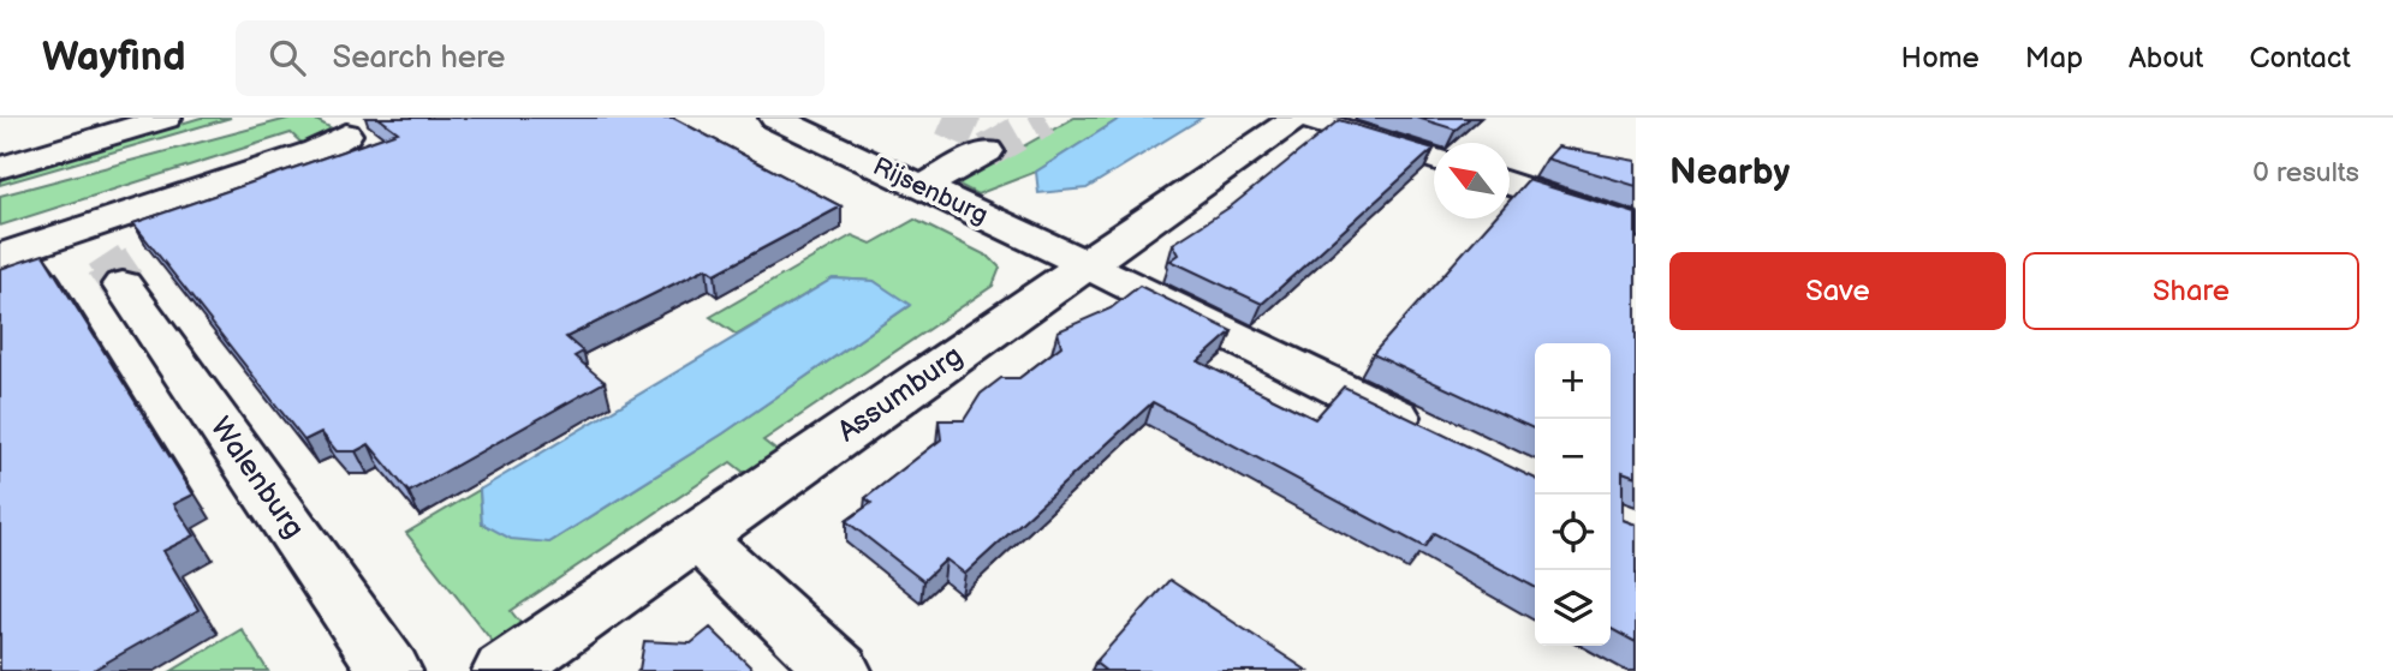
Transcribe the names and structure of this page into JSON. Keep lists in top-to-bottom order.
{
  "streets": {
    "street": ["Rijsenburg", "Assumburg", "Walenburg"]
  },
  "crossings": [
    ["Rijsenburg", "Assumburg"]
  ],
  "north": "top left",
  "page": {
    "header": "Wayfind",
    "search": "Search here",
    "nav": [
      "Home",
      "Map",
      "About",
      "Contact"
    ],
    "heading": ["Nearby", "0 results"],
    "buttons": ["Save", "Share"],
    "map_buttons": ["+", "−"]
  }
}
